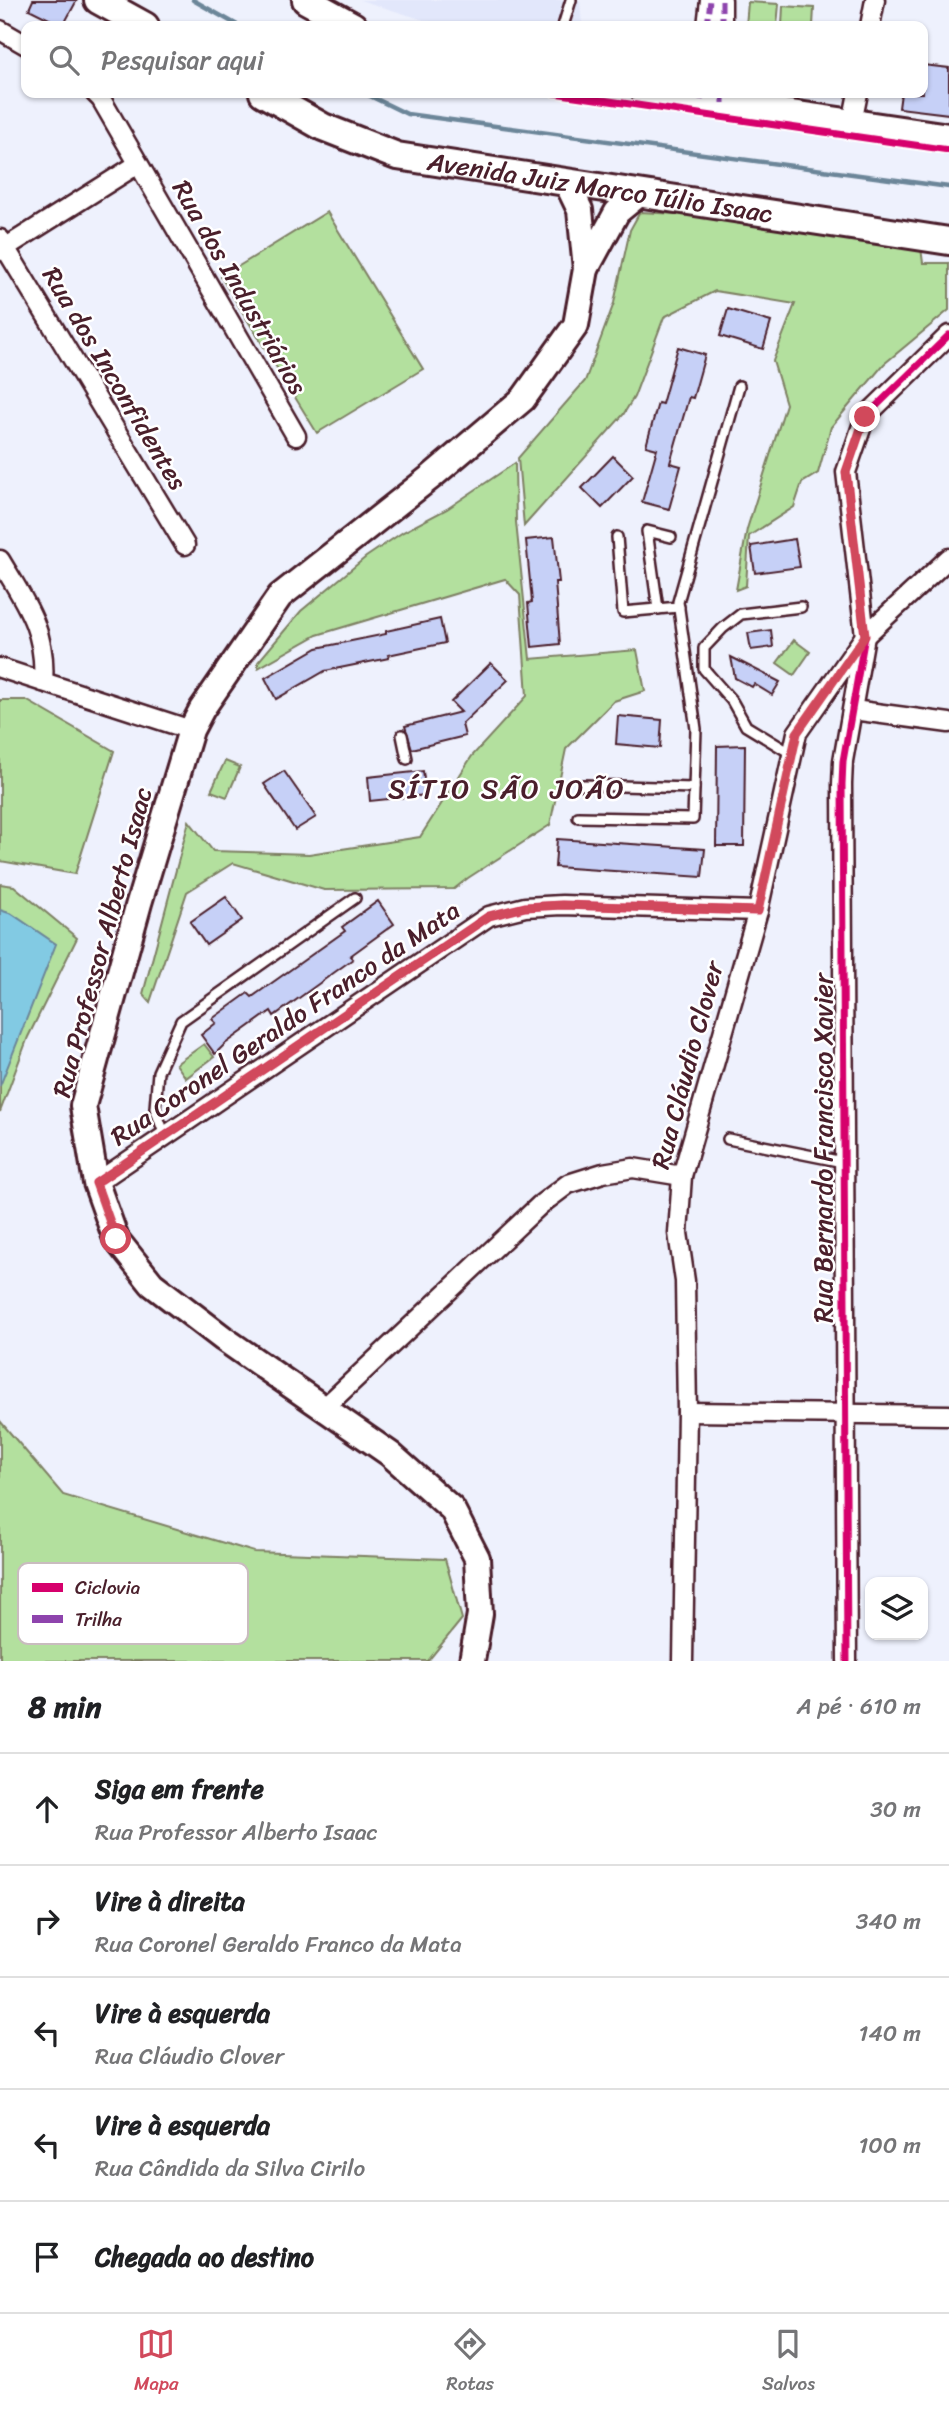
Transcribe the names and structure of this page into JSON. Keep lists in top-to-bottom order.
{
  "streets": {
    "main road": ["Avenida Juiz Marco Túlio Isaac", "Rua Professor Alberto Isaac"],
    "street": [
      "Rua dos Industriários",
      "Rua dos Inconfidentes",
      "Rua Coronel Geraldo Franco da Mata",
      "Rua Cláudio Clover",
      "Rua Bernardo Francisco Xavier"
    ]
  },
  "crossings": [
    ["Rua Professor Alberto Isaac", "Rua Coronel Geraldo Franco da Mata"],
    ["Rua Coronel Geraldo Franco da Mata", "Rua Cláudio Clover"],
    ["Rua Cláudio Clover", "Rua Bernardo Francisco Xavier"]
  ],
  "districts": ["SÍTIO SÃO JOÃO"],
  "legend": ["Ciclovia", "Trilha"],
  "page": {
    "search": "Pesquisar aqui",
    "heading": ["8 min", "A pé · 610 m"],
    "list": [
      ["Siga em frente", "Rua Professor Alberto Isaac", "30 m"],
      ["Vire à direita", "Rua Coronel Geraldo Franco da Mata", "340 m"],
      ["Vire à esquerda", "Rua Cláudio Clover", "140 m"],
      ["Vire à esquerda", "Rua Cândida da Silva Cirilo", "100 m"],
      "Chegada ao destino"
    ],
    "nav": ["Mapa", "Rotas", "Salvos"]
  }
}
